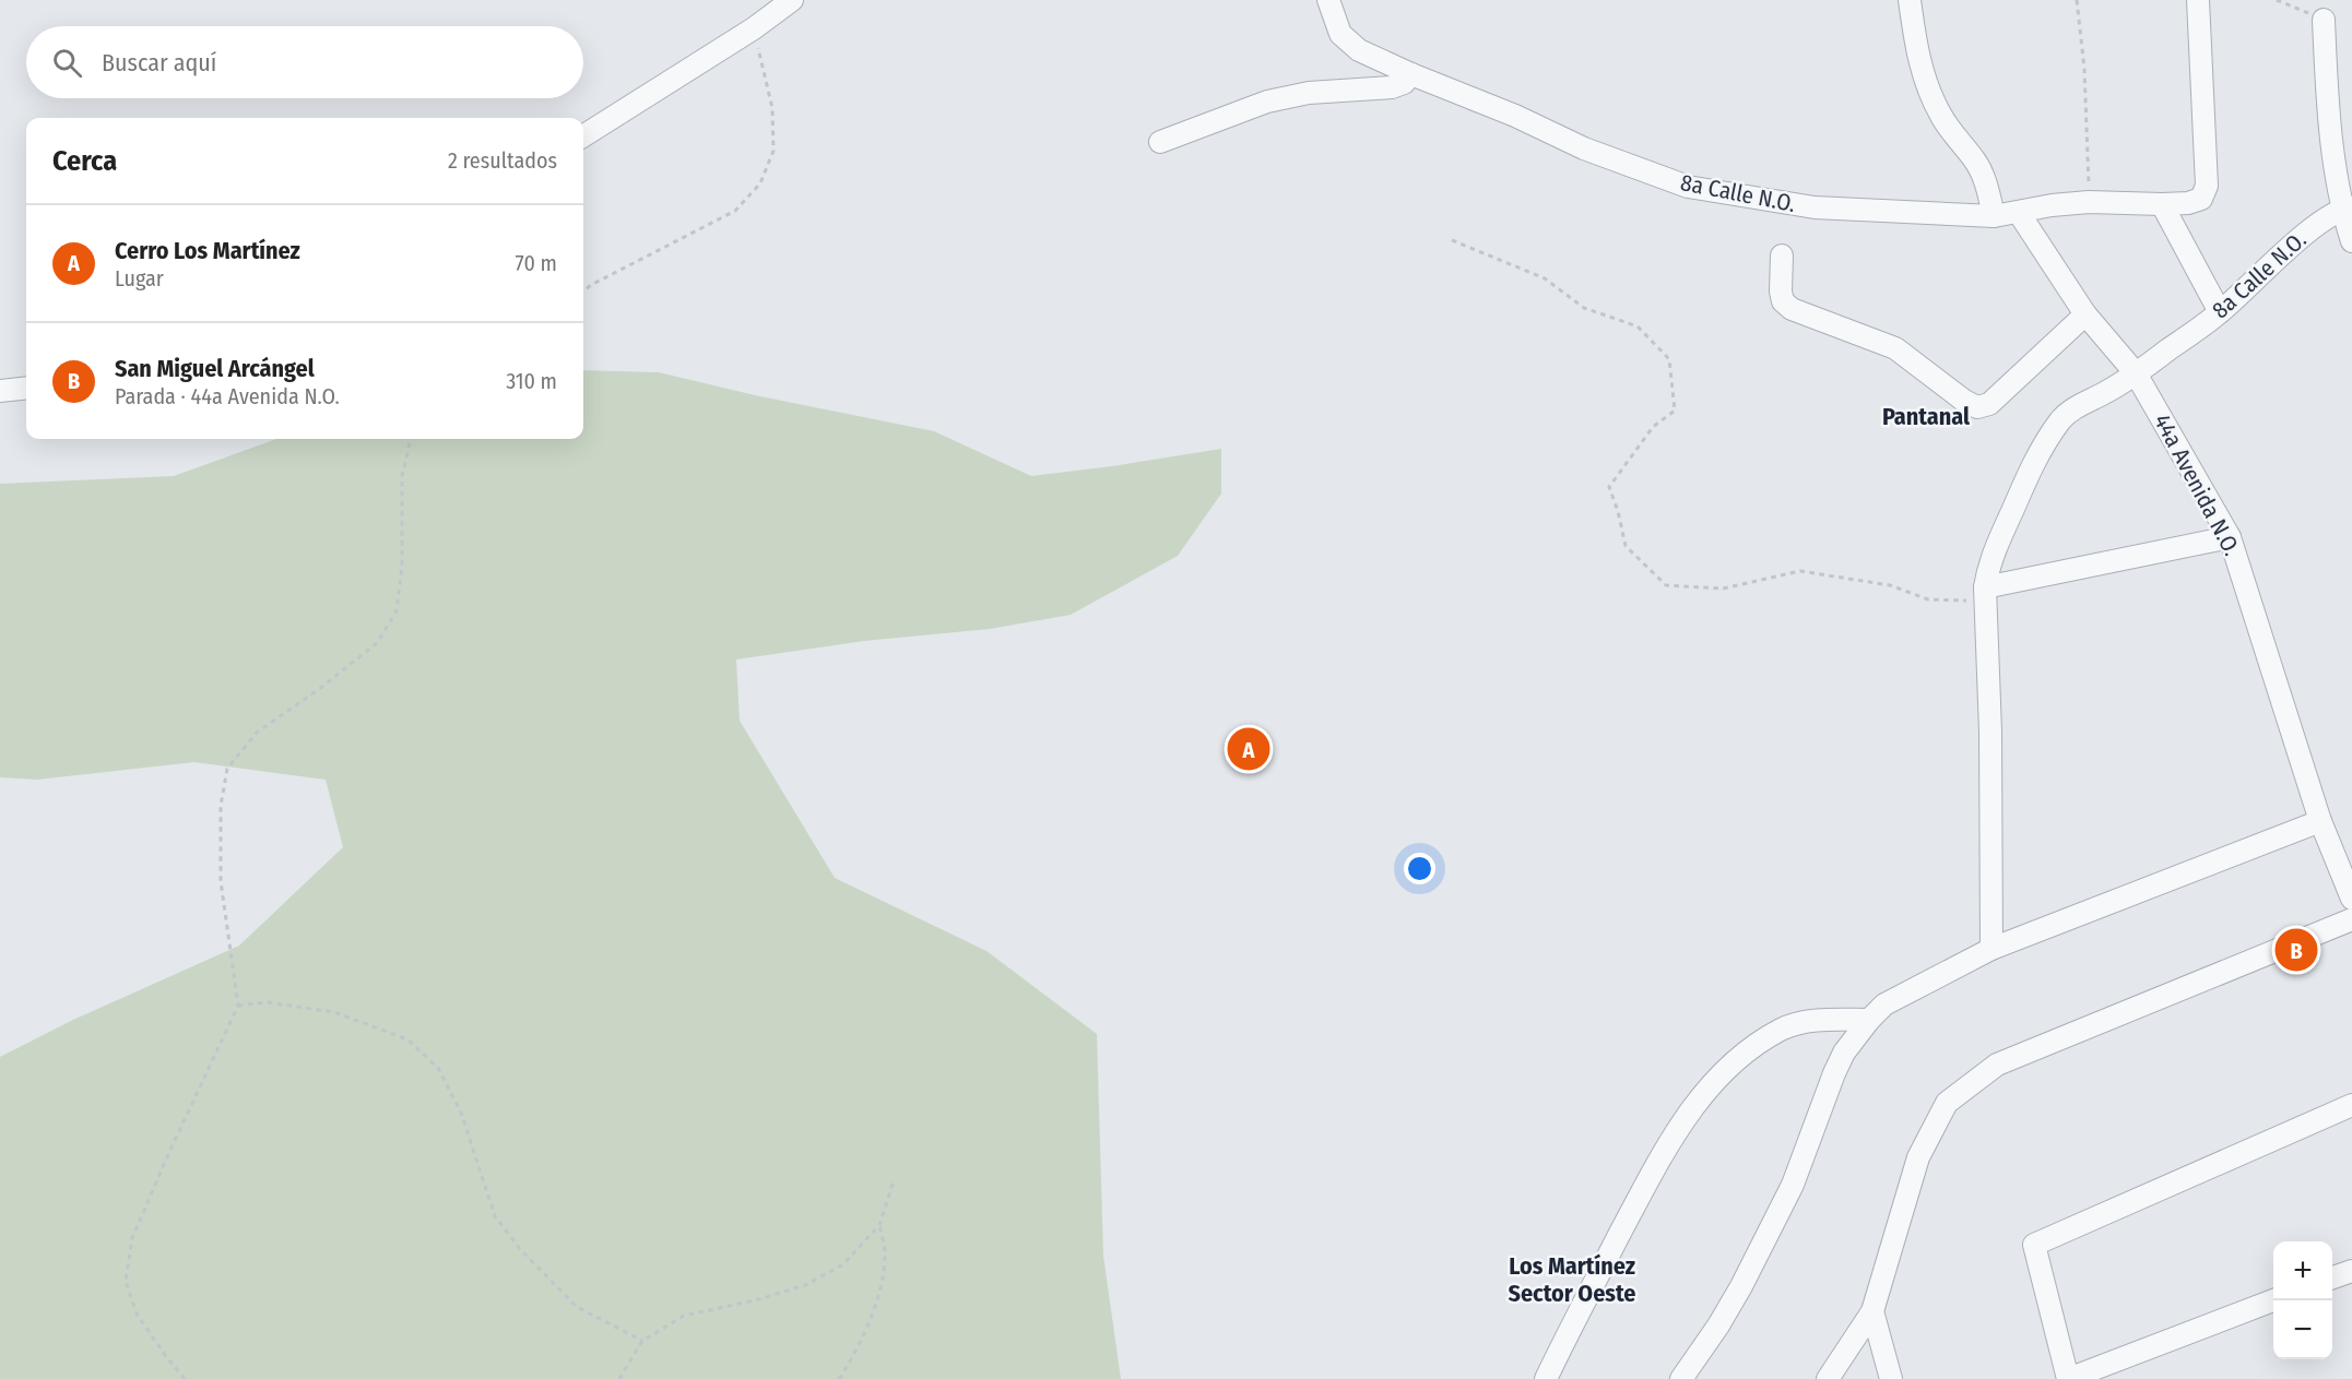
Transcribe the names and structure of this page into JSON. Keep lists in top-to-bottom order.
{
  "streets": {
    "street": ["8a Calle N.O.", "44a Avenida N.O."]
  },
  "crossings": [
    ["8a Calle N.O.", "44a Avenida N.O."]
  ],
  "districts": ["Pantanal", "Los Martínez Sector Oeste"],
  "page": {
    "search": "Buscar aquí",
    "heading": ["Cerca", "2 resultados"],
    "list": [
      {
        "mark": "A",
        "name": "Cerro Los Martínez",
        "note": "Lugar",
        "value": "70 m"
      },
      {
        "mark": "B",
        "name": "San Miguel Arcángel",
        "note": "Parada · 44a Avenida N.O.",
        "value": "310 m"
      }
    ],
    "pins": ["A", "B"],
    "map_buttons": ["+", "−"]
  }
}
